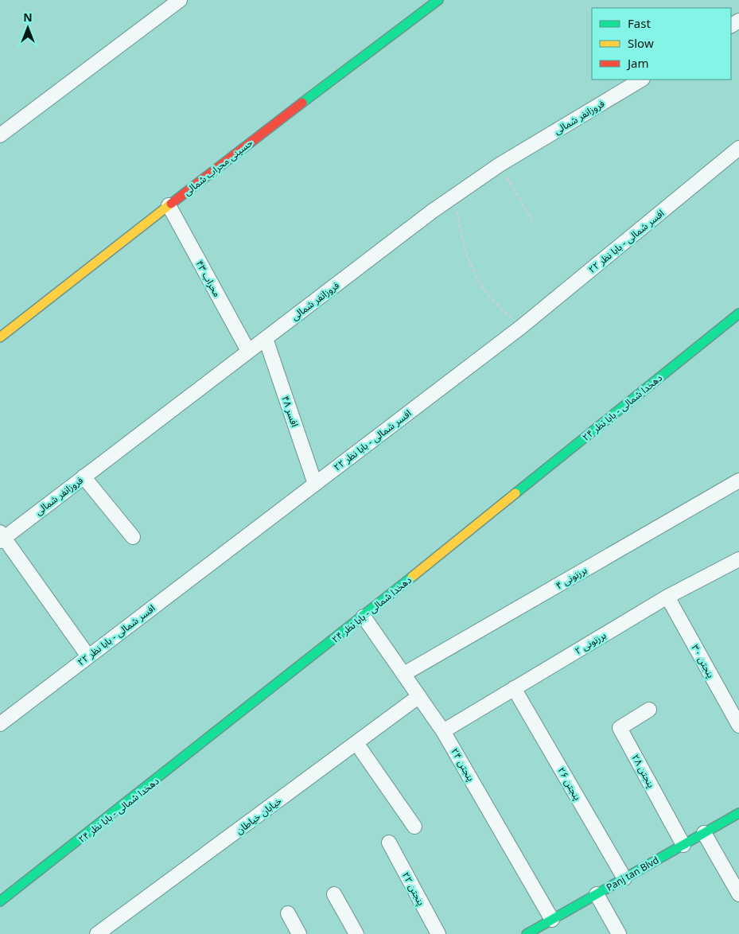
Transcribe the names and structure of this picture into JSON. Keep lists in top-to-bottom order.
{
  "streets": {
    "street": [
      "فروزانفر شمالی",
      "حسینی محراب شمالی",
      "افسر شمالی - بابا نظر ۲۲",
      "محراب ۴۳",
      "دهخدا شمالی - بابا نظر ۲۴",
      "افسر ۴۸",
      "برزنونی ۴",
      "برزنونی ۲",
      "پنجتن ۳۰",
      "پنجتن ۲۴",
      "پنجتن ۲۸",
      "پنجتن ۲۶",
      "خیابان خیاطان",
      "Panj tan Blvd",
      "پنجتن ۲۲"
    ]
  },
  "crossings": [
    ["فروزانفر شمالی", "محراب ۴۳"],
    ["فروزانفر شمالی", "افسر ۴۸"],
    ["حسینی محراب شمالی", "محراب ۴۳"],
    ["افسر شمالی - بابا نظر ۲۲", "افسر ۴۸"],
    ["دهخدا شمالی - بابا نظر ۲۴", "پنجتن ۲۴"],
    ["برزنونی ۴", "پنجتن ۲۴"],
    ["برزنونی ۲", "پنجتن ۳۰"],
    ["برزنونی ۲", "پنجتن ۲۴"],
    ["برزنونی ۲", "پنجتن ۲۶"],
    ["پنجتن ۲۴", "خیابان خیاطان"],
    ["پنجتن ۲۴", "Panj tan Blvd"],
    ["پنجتن ۲۸", "Panj tan Blvd"],
    ["پنجتن ۲۶", "Panj tan Blvd"]
  ],
  "legend": ["Fast", "Slow", "Jam"],
  "north": "top"
}
